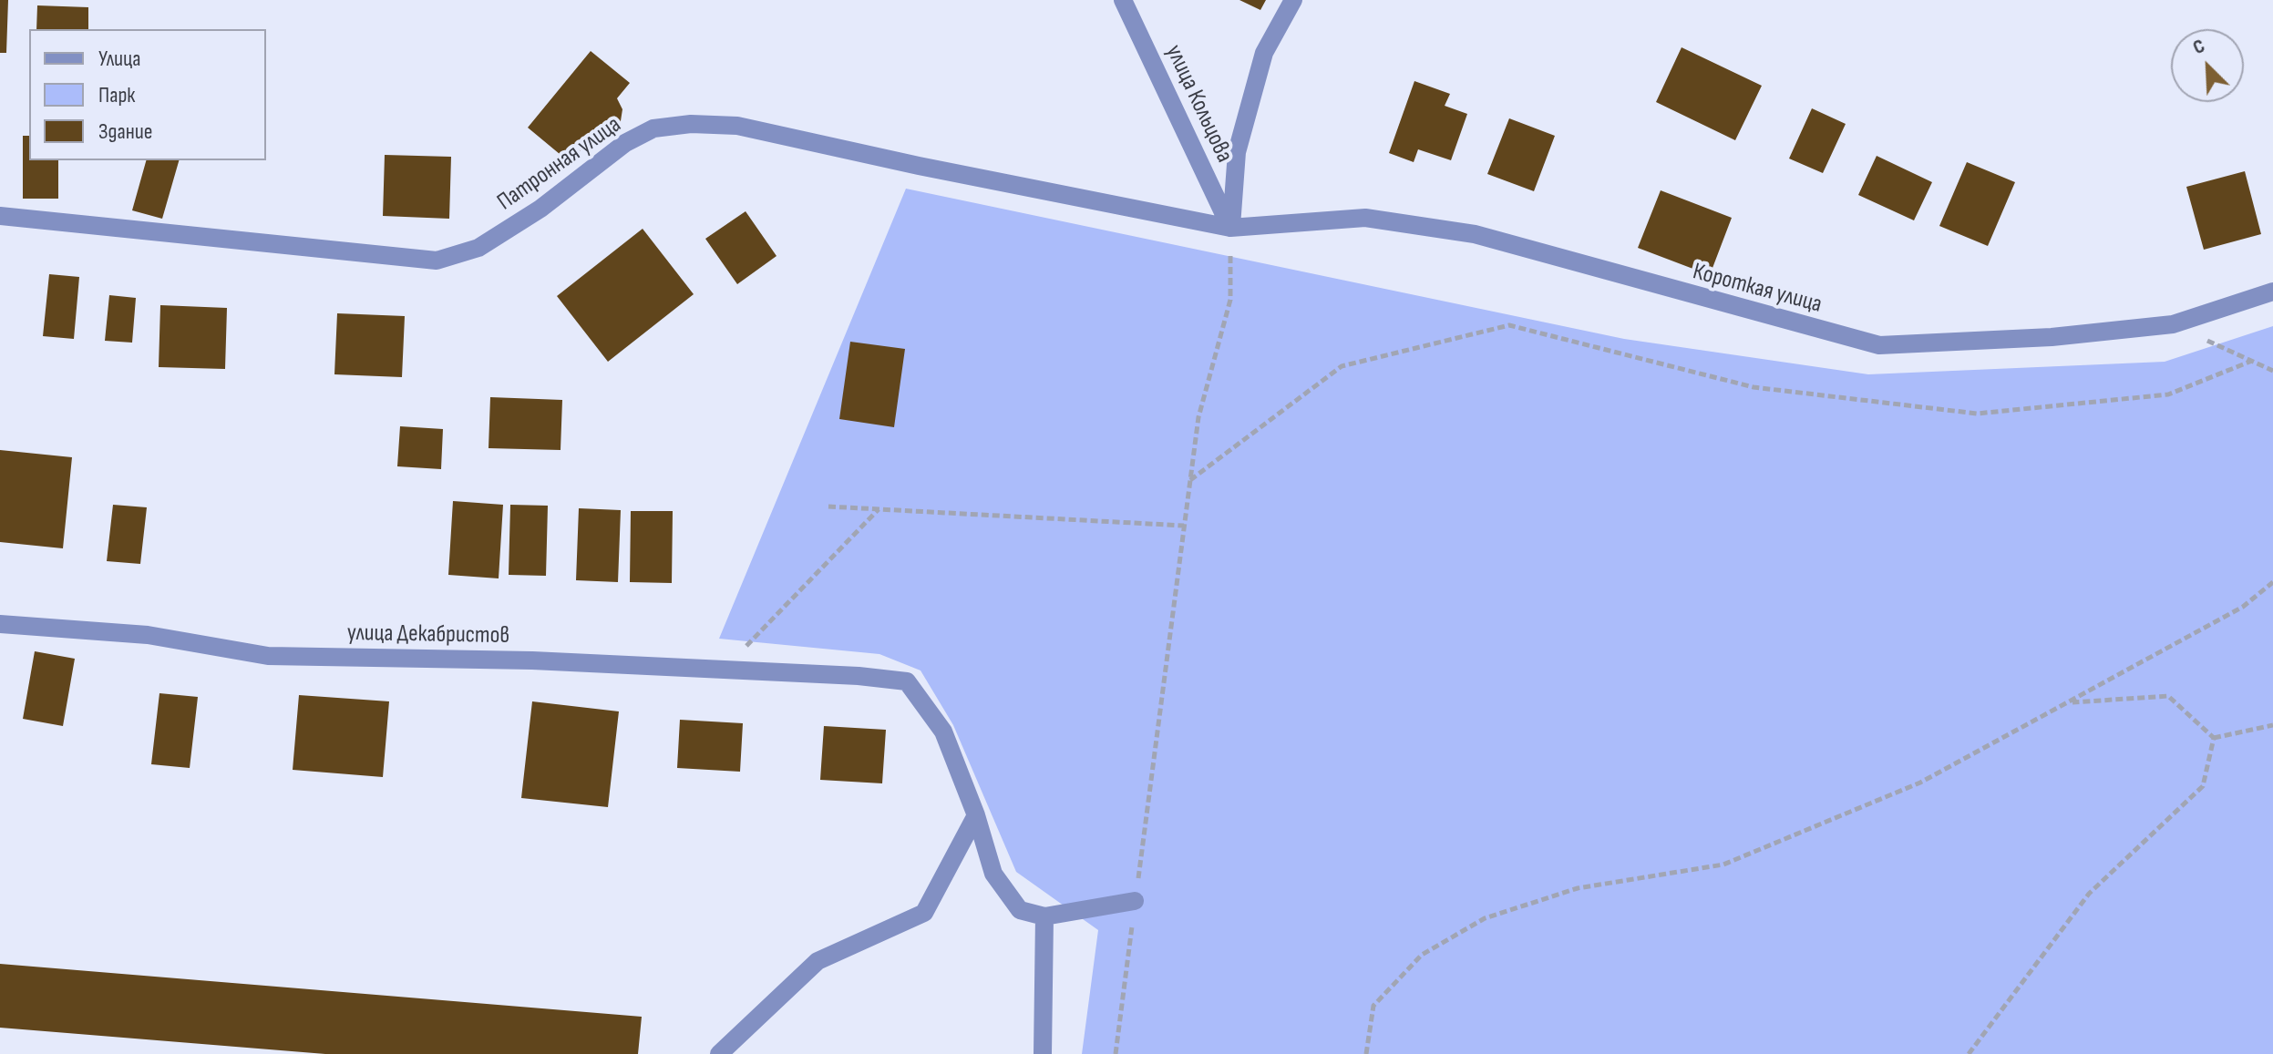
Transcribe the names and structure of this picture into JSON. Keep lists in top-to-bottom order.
{
  "streets": {
    "street": [
      "улица Кольцова",
      "Патронная улица",
      "Короткая улица",
      "улица Декабристов"
    ]
  },
  "crossings": [
    ["улица Кольцова", "Патронная улица"],
    ["улица Кольцова", "Короткая улица"],
    ["Патронная улица", "Короткая улица"]
  ],
  "legend": ["Улица", "Парк", "Здание"],
  "north": "top left"
}
